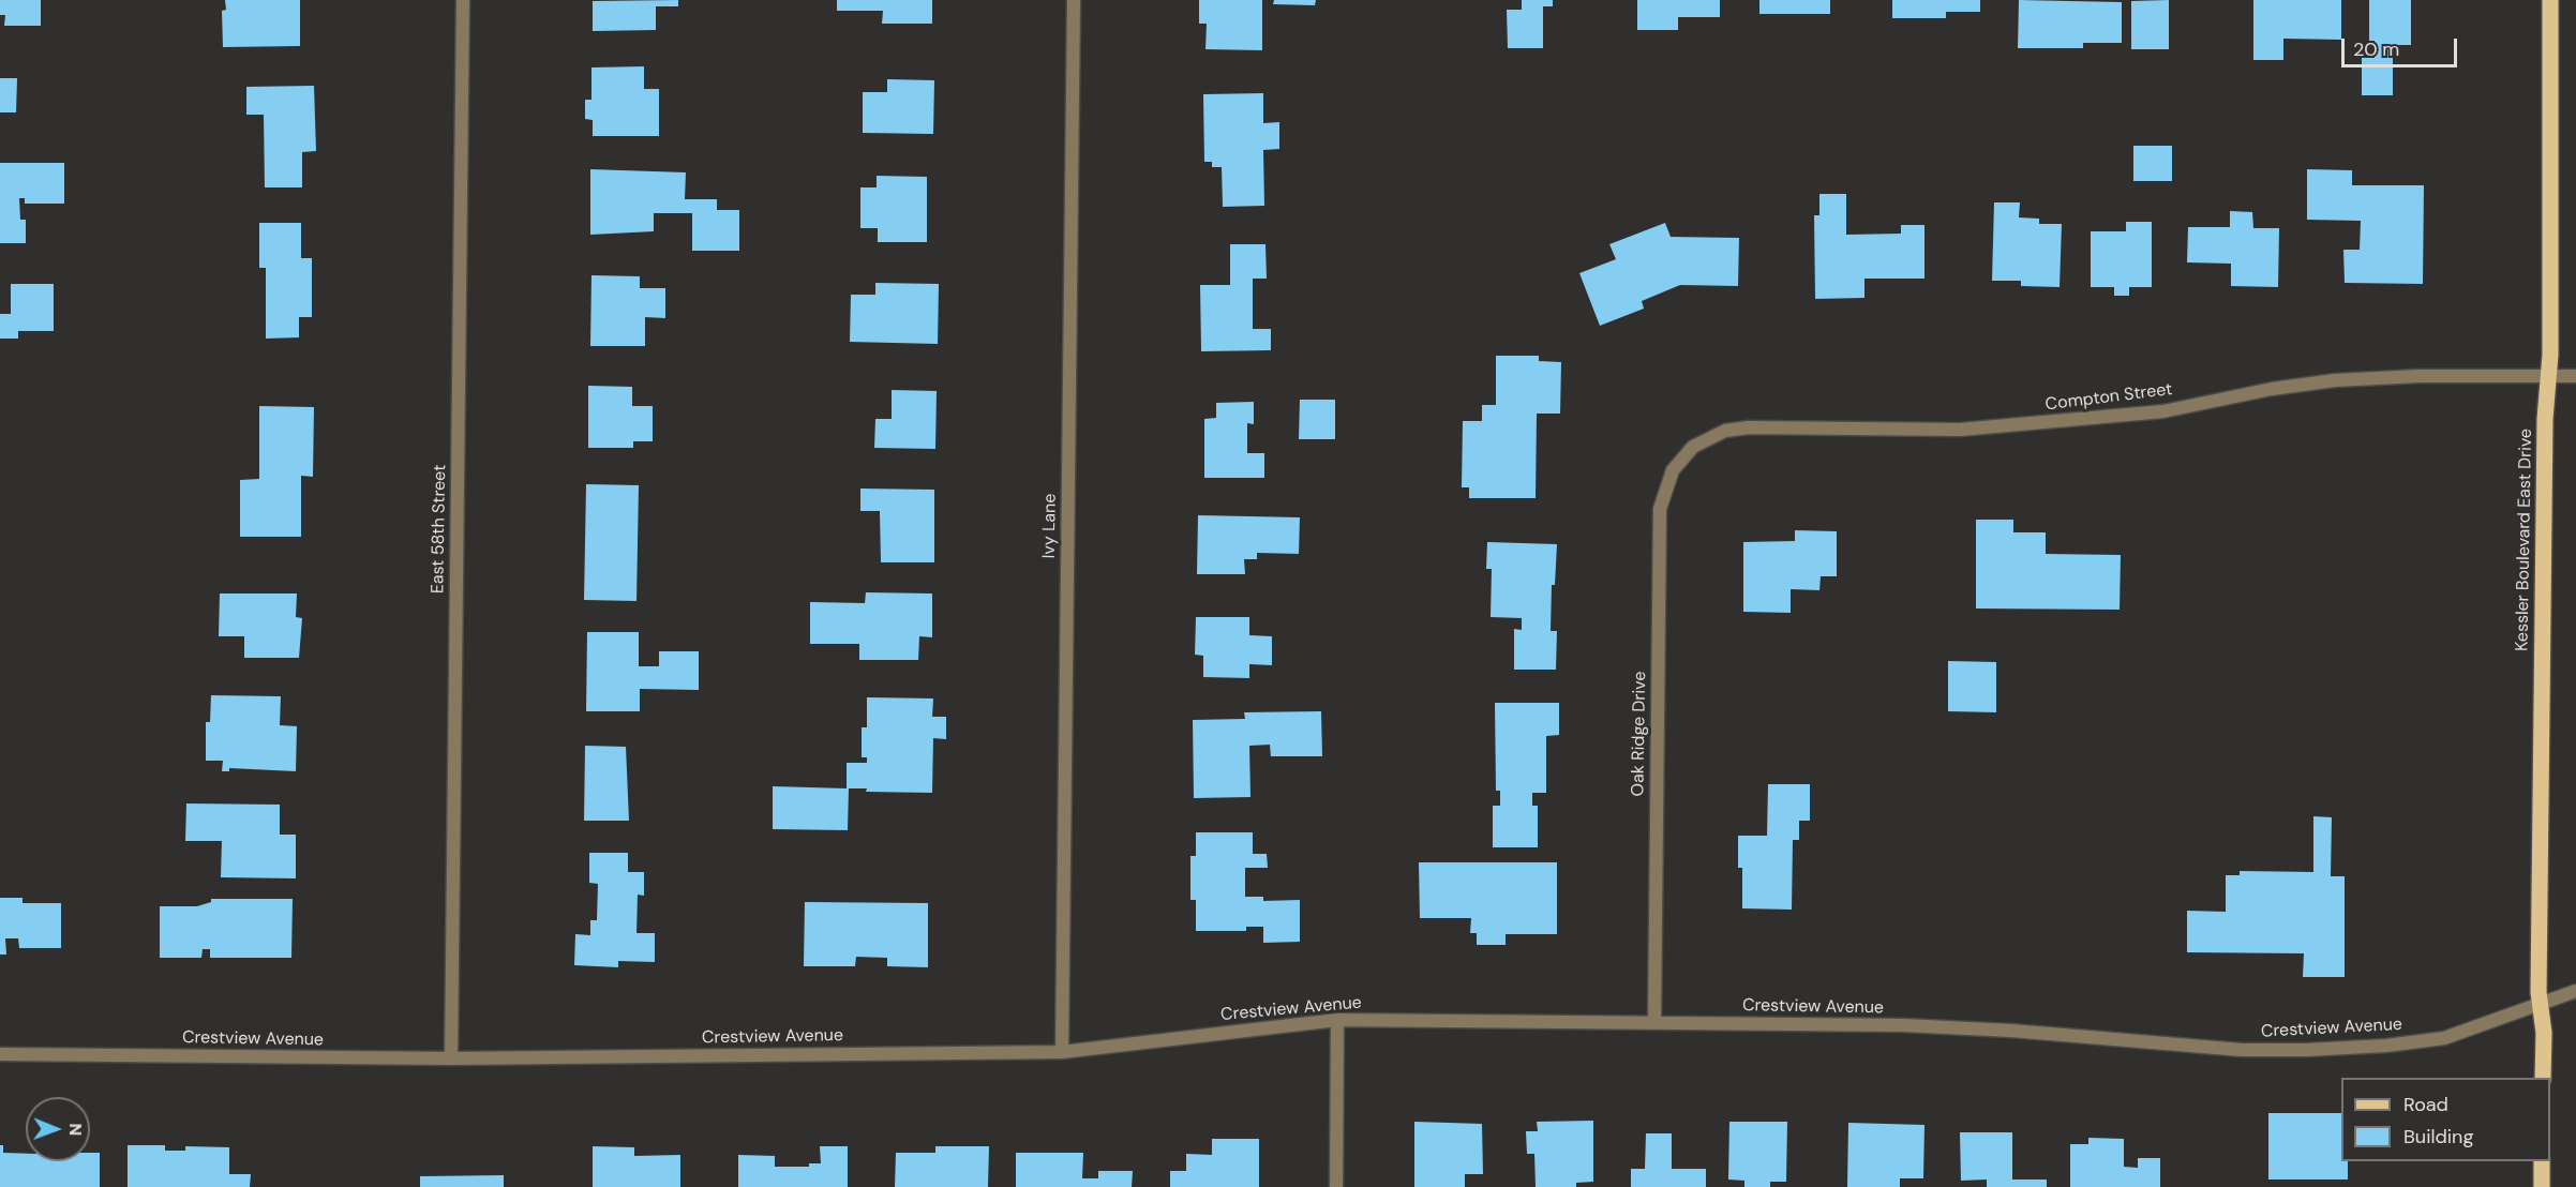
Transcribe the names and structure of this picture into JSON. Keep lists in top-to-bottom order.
{
  "streets": {
    "main road": ["Kessler Boulevard East Drive"],
    "street": [
      "Compton Street",
      "Ivy Lane",
      "East 58th Street",
      "Oak Ridge Drive",
      "Crestview Avenue"
    ]
  },
  "crossings": [
    ["Compton Street", "Kessler Boulevard East Drive"],
    ["Compton Street", "Oak Ridge Drive"],
    ["Ivy Lane", "Crestview Avenue"],
    ["East 58th Street", "Crestview Avenue"],
    ["Kessler Boulevard East Drive", "Crestview Avenue"],
    ["Oak Ridge Drive", "Crestview Avenue"]
  ],
  "legend": ["Road", "Building"],
  "scale_bar": "20 m",
  "north": "right"
}
